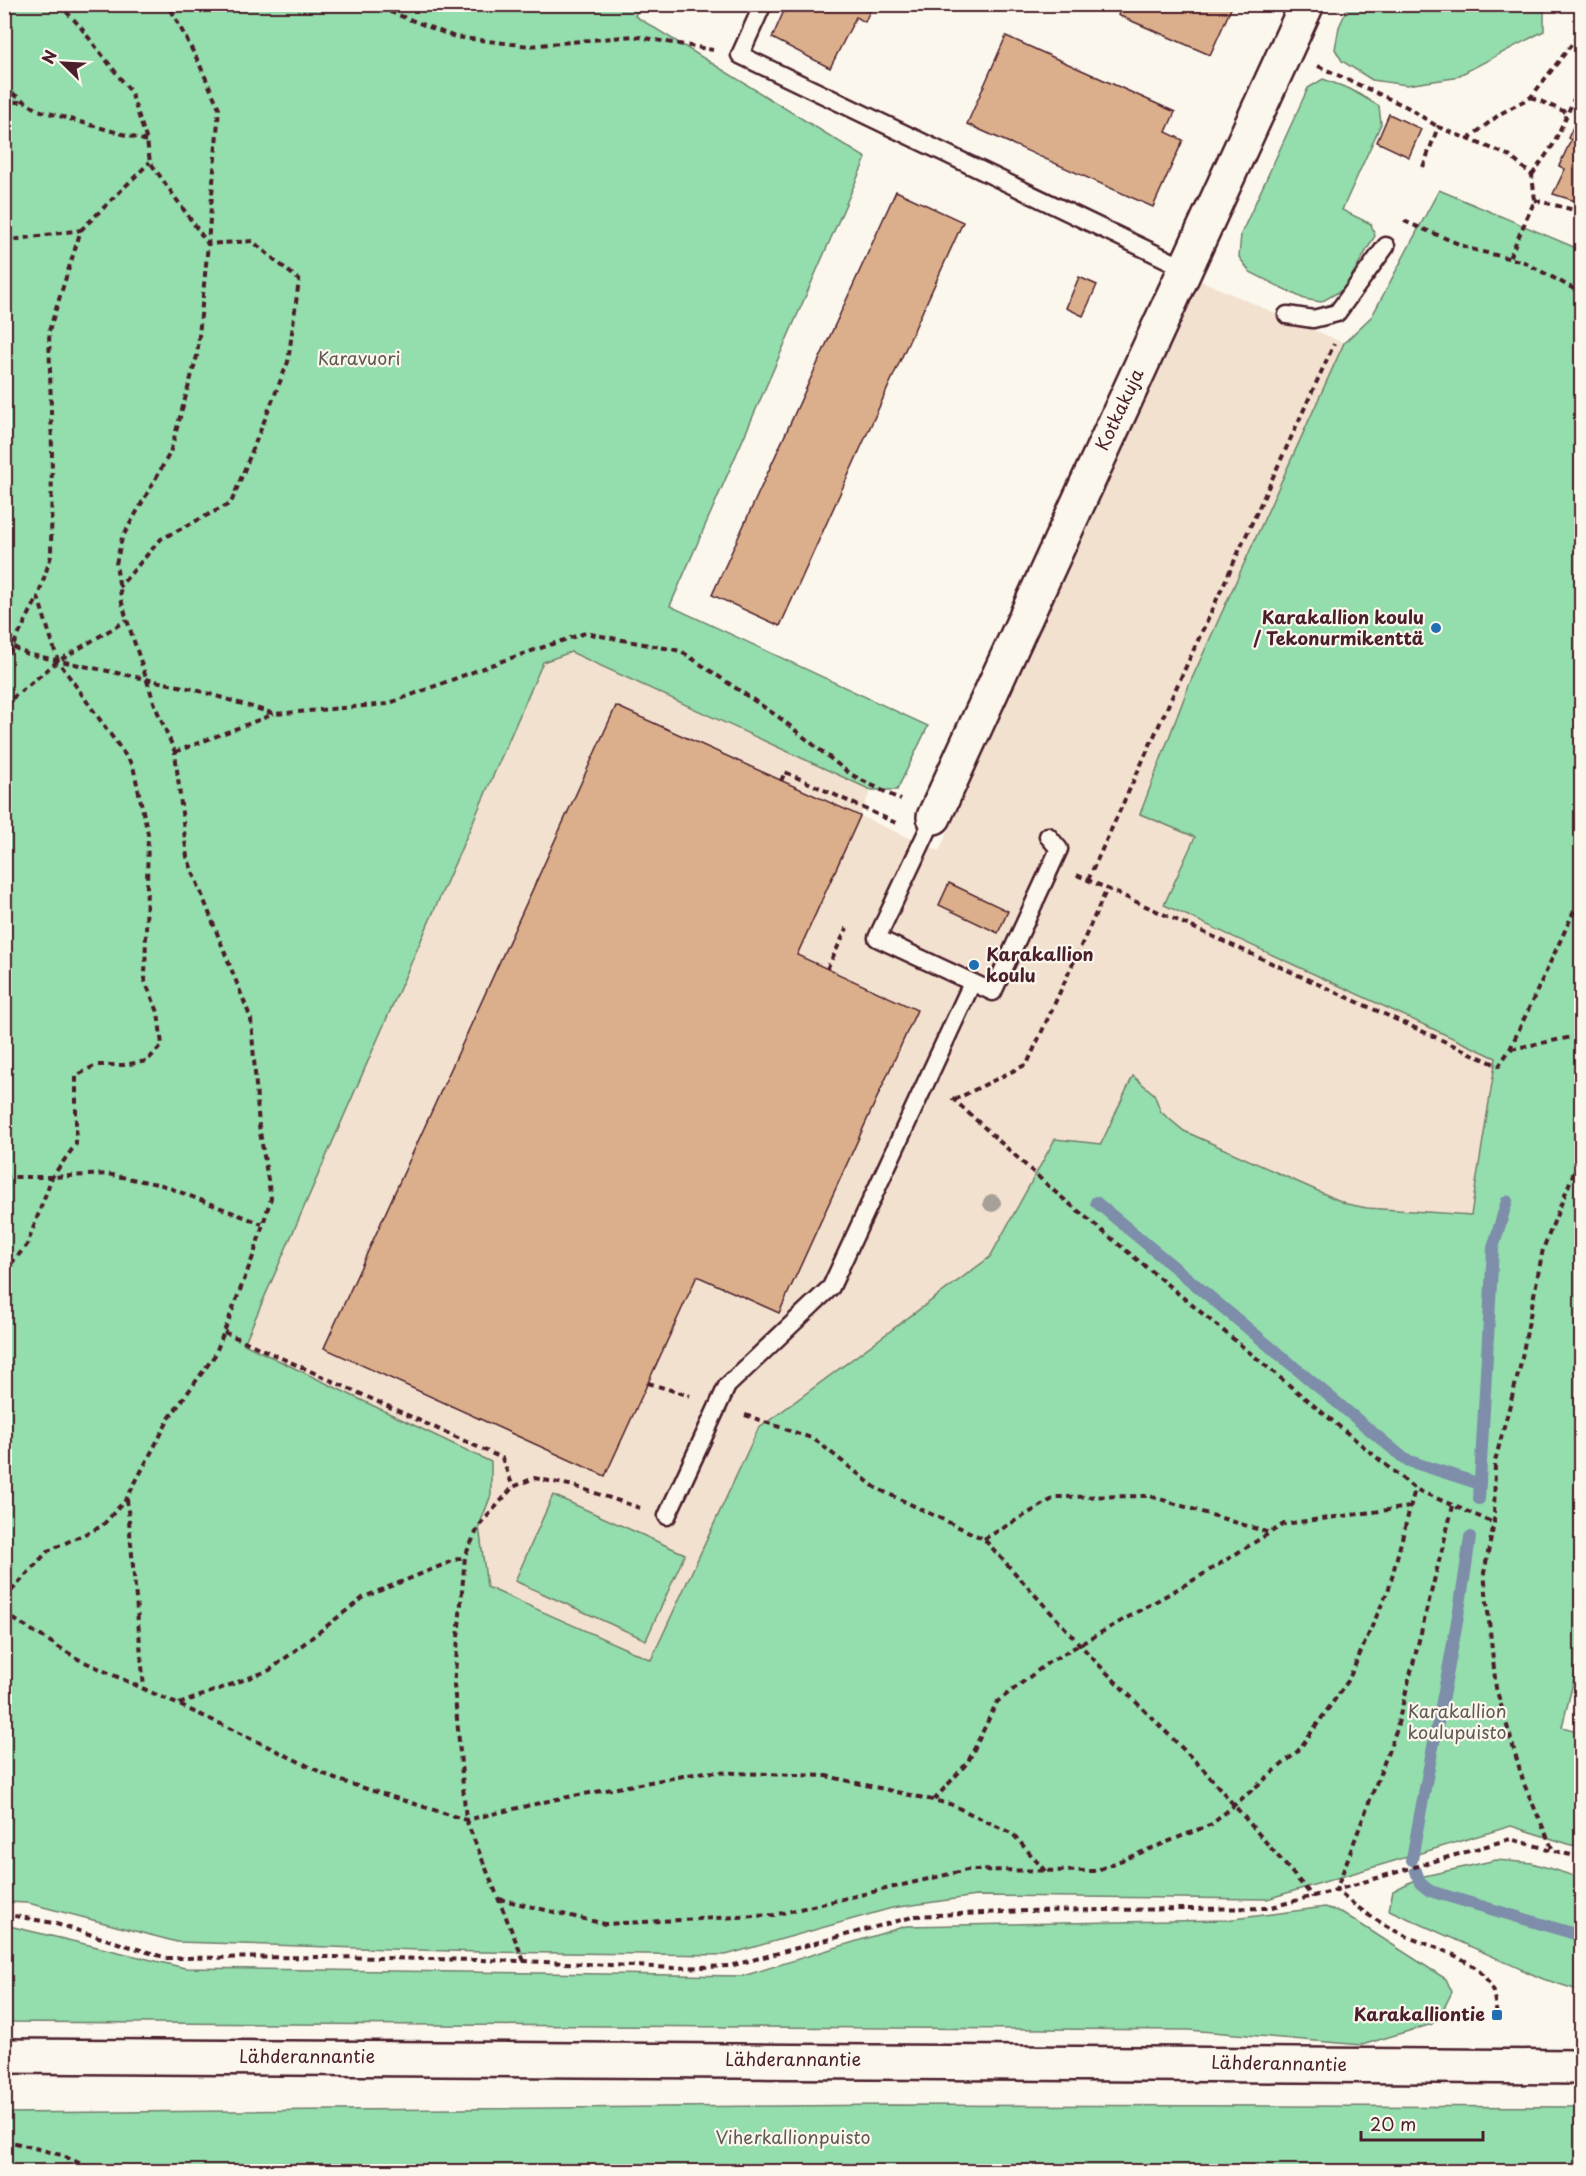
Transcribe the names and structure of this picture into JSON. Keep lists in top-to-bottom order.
{
  "streets": {
    "main road": ["Kotkakuja", "Lähderannantie"]
  },
  "parks": ["Karavuori", "Karakallion koulupuisto", "Viherkallionpuisto"],
  "places": {
    "other": ["Karakallion koulu / Tekonurmikenttä", "Karakallion koulu"],
    "transit": ["Karakalliontie"]
  },
  "scale_bar": "20 m",
  "north": "top left"
}
